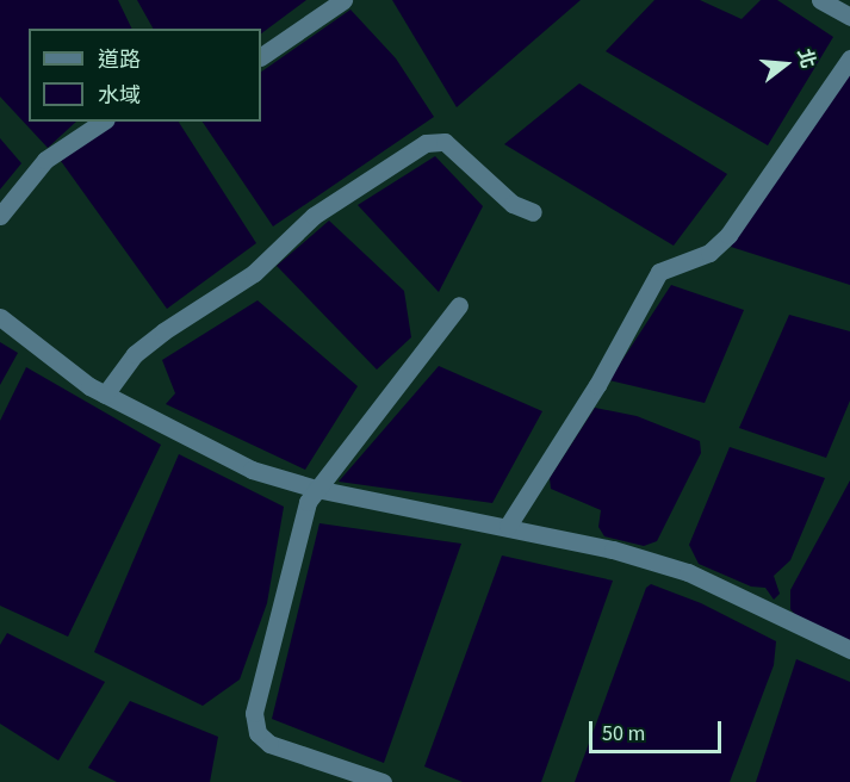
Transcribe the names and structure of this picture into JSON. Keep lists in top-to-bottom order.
{
  "legend": ["道路", "水域"],
  "scale_bar": "50 m",
  "north": "right"
}
